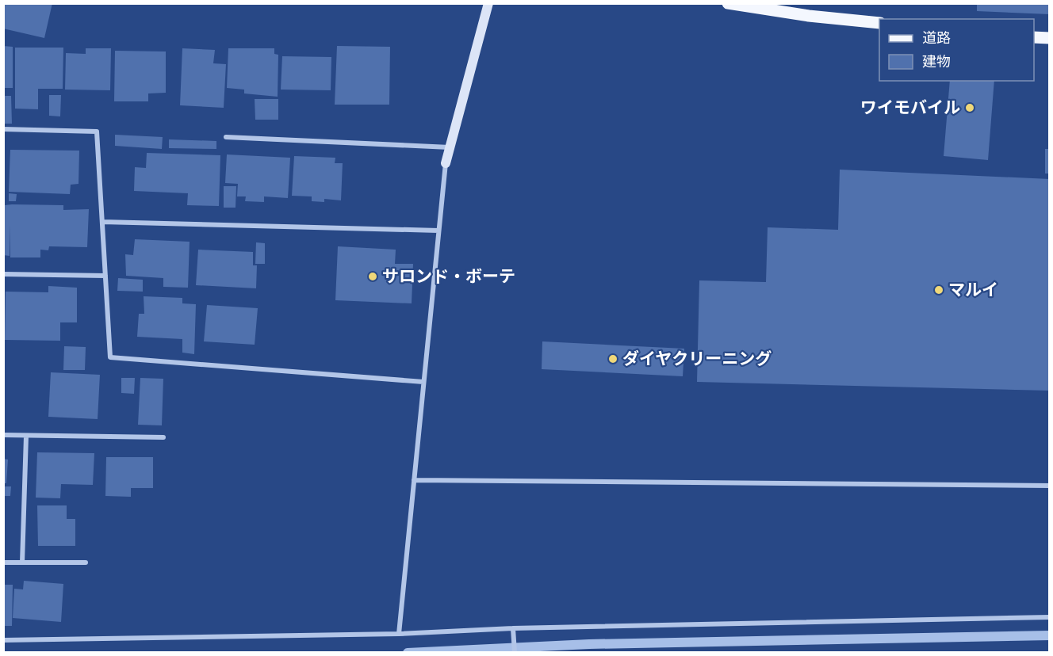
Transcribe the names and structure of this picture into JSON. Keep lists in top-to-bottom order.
{
  "places": [
    "ワイモバイル",
    "サロンド・ボーテ",
    "マルイ",
    "ダイヤクリーニング"
  ],
  "legend": ["道路", "建物"]
}
